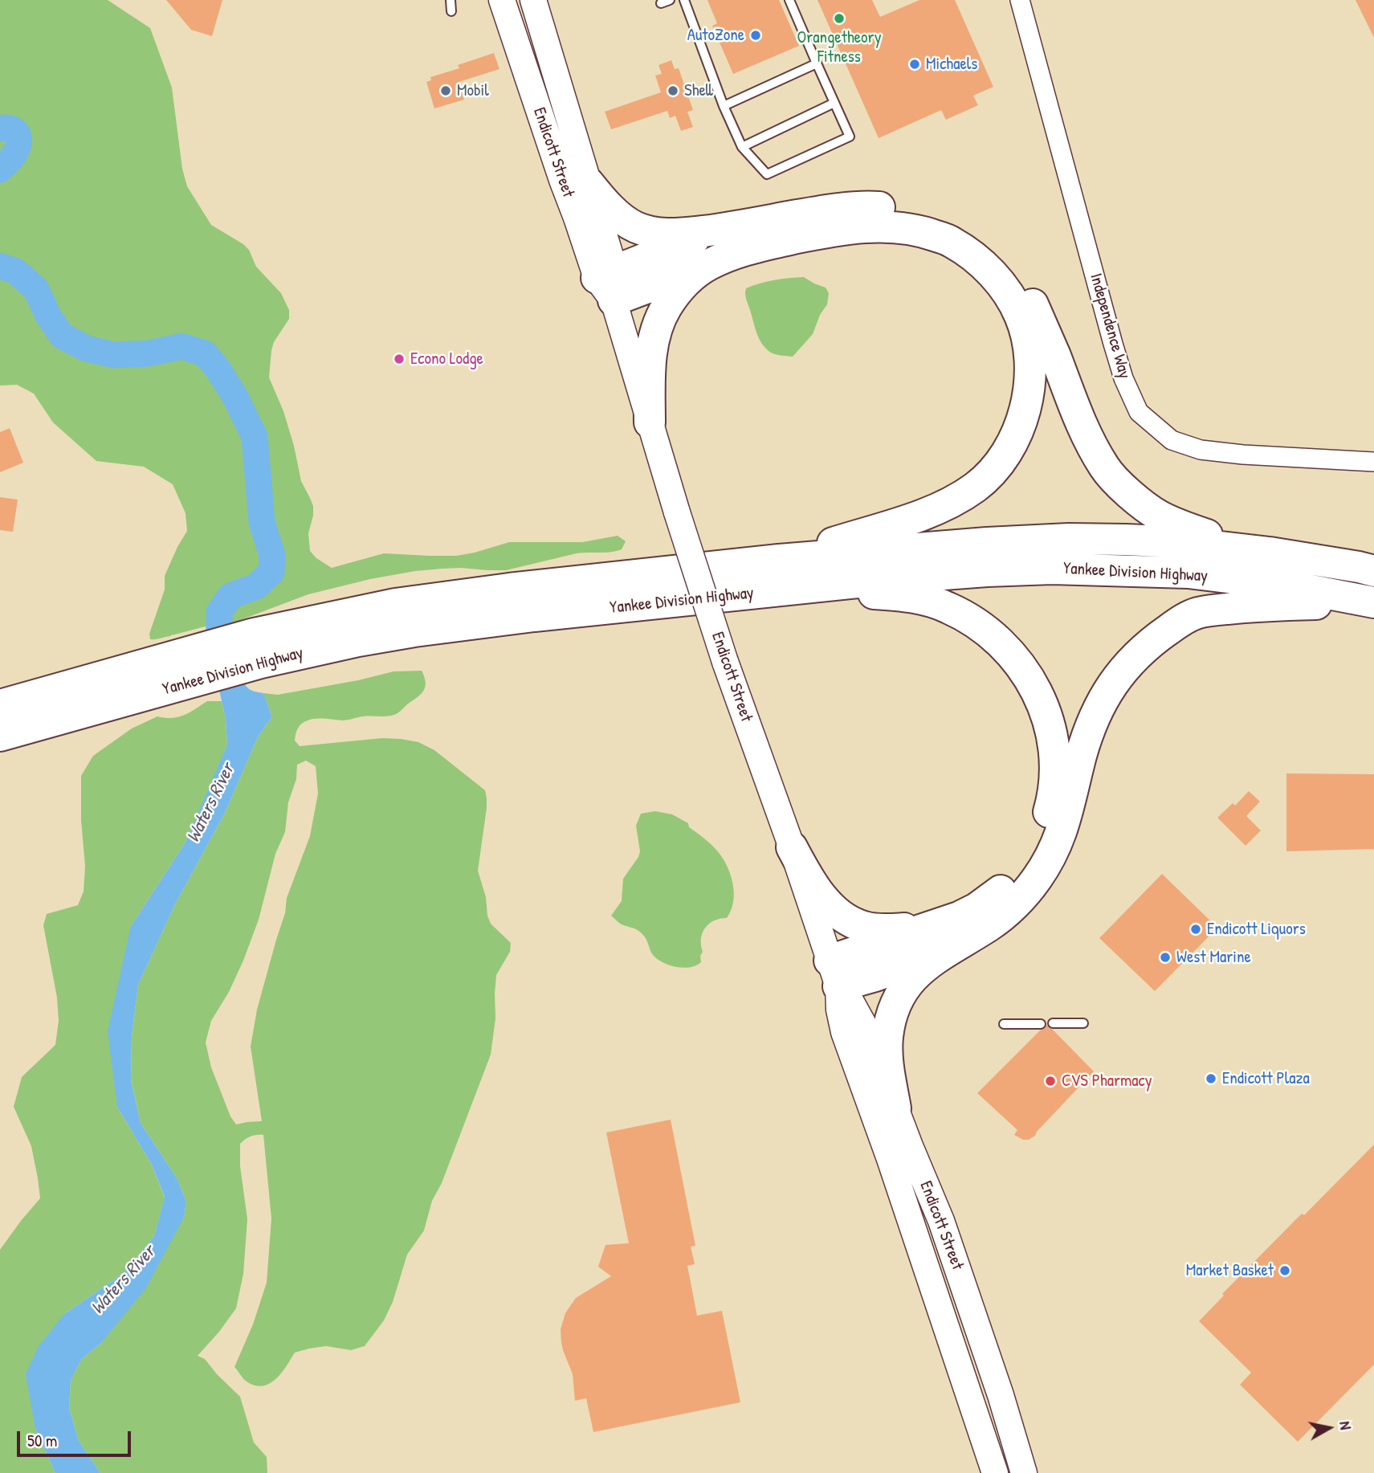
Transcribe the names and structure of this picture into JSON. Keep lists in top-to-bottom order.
{
  "streets": {
    "highway": ["Yankee Division Highway"],
    "main road": ["Endicott Street"],
    "street": ["Independence Way"]
  },
  "water": ["Waters River"],
  "places": [
    "Orangetheory Fitness",
    "AutoZone",
    "Michaels",
    "Mobil",
    "Shell",
    "Econo Lodge",
    "Endicott Liquors",
    "West Marine",
    "Endicott Plaza",
    "CVS Pharmacy",
    "Market Basket"
  ],
  "scale_bar": "50 m",
  "north": "right"
}
